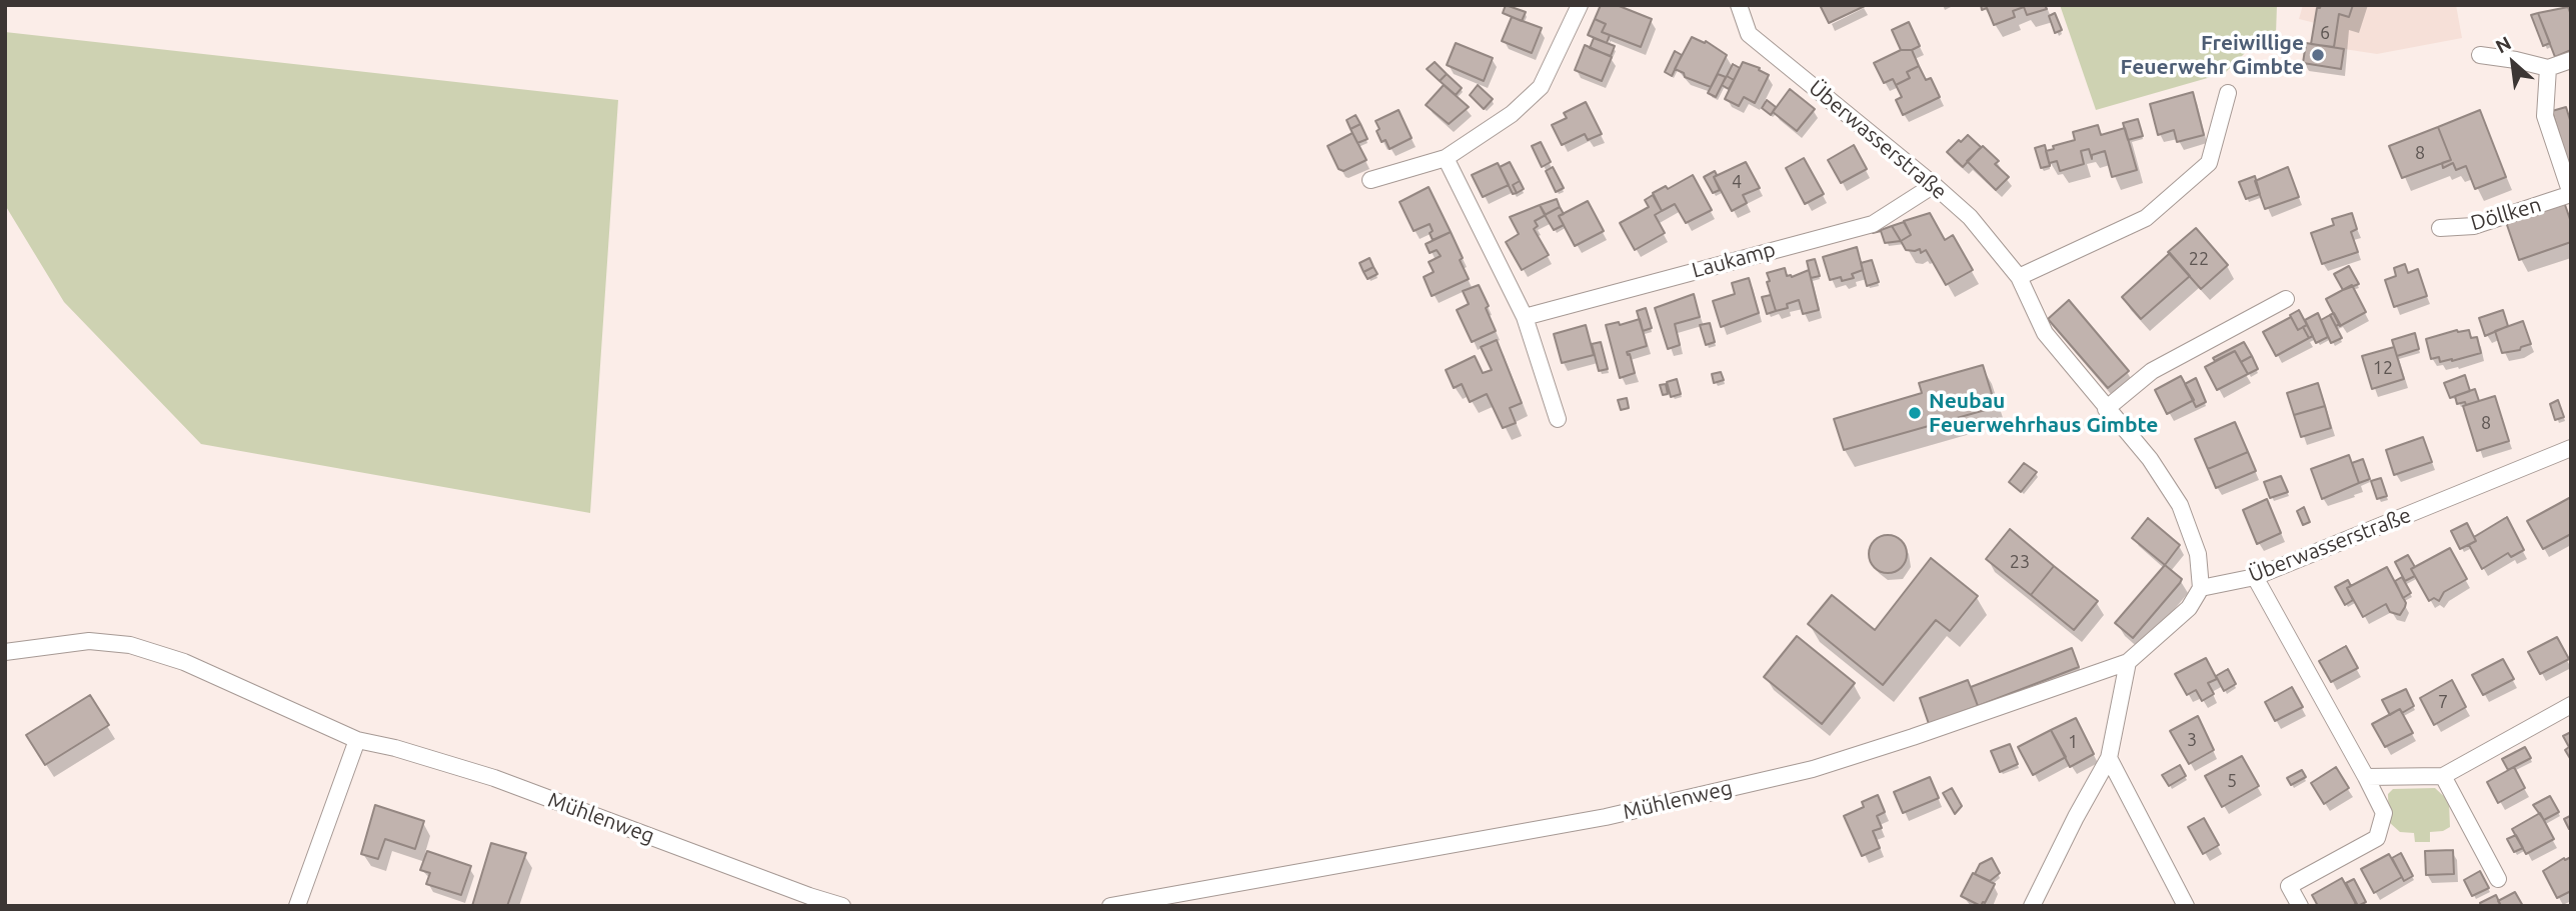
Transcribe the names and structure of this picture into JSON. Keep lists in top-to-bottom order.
{
  "streets": {
    "street": [
      "Überwasserstraße",
      "Döllken",
      "Laukamp",
      "Mühlenweg"
    ]
  },
  "crossings": [
    ["Überwasserstraße", "Laukamp"],
    ["Überwasserstraße", "Mühlenweg"]
  ],
  "places": ["Freiwillige Feuerwehr Gimbte", "Neubau Feuerwehrhaus Gimbte"],
  "house_numbers": [
    "6",
    "8",
    "4",
    "22",
    "12",
    "8",
    "23",
    "7",
    "3",
    "1",
    "5"
  ],
  "north": "top left"
}
